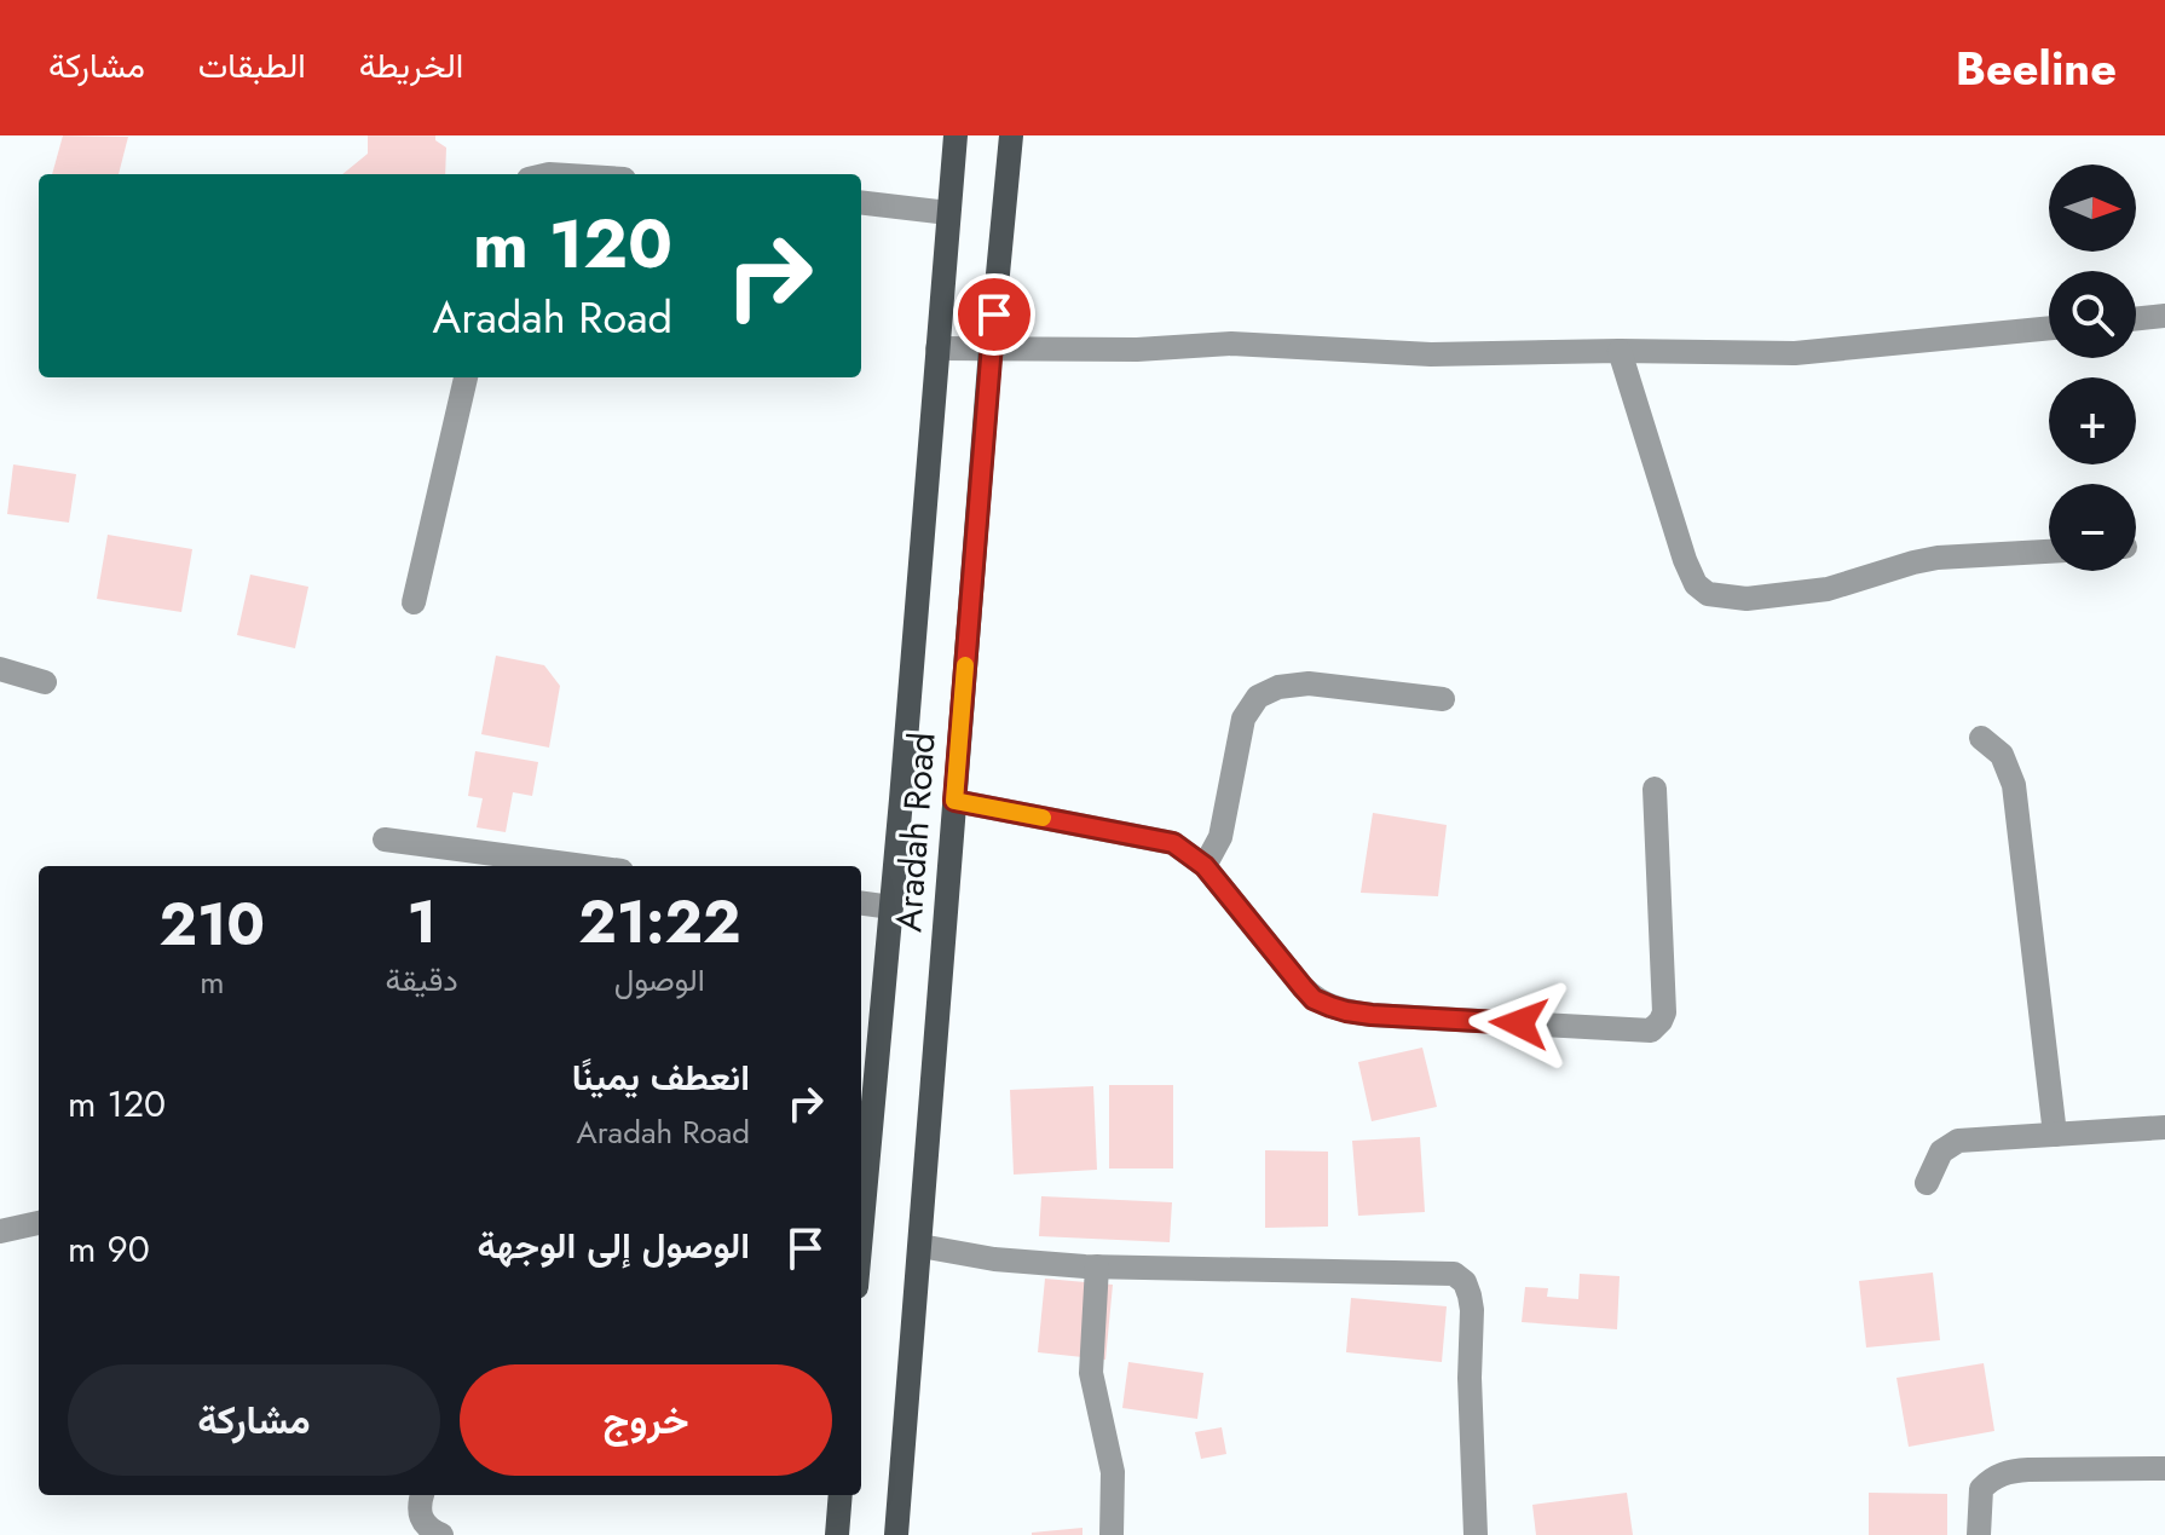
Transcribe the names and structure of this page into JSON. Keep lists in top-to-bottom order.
{
  "streets": {
    "main road": ["Aradah Road"]
  },
  "north": "right",
  "page": {
    "header": "Beeline",
    "nav": ["الخريطة", "الطبقات", "مشاركة"],
    "map_buttons": ["+", "−"],
    "turn": ["120 m", "Aradah Road"],
    "eta": [
      "21:22",
      "الوصول",
      "1",
      "دقيقة",
      "210",
      "m"
    ],
    "list": [
      {
        "name": "انعطف يمينًا",
        "note": "Aradah Road",
        "value": "120 m"
      },
      {
        "name": "الوصول إلى الوجهة",
        "value": "90 m"
      }
    ],
    "buttons": ["خروج", "مشاركة"]
  }
}
